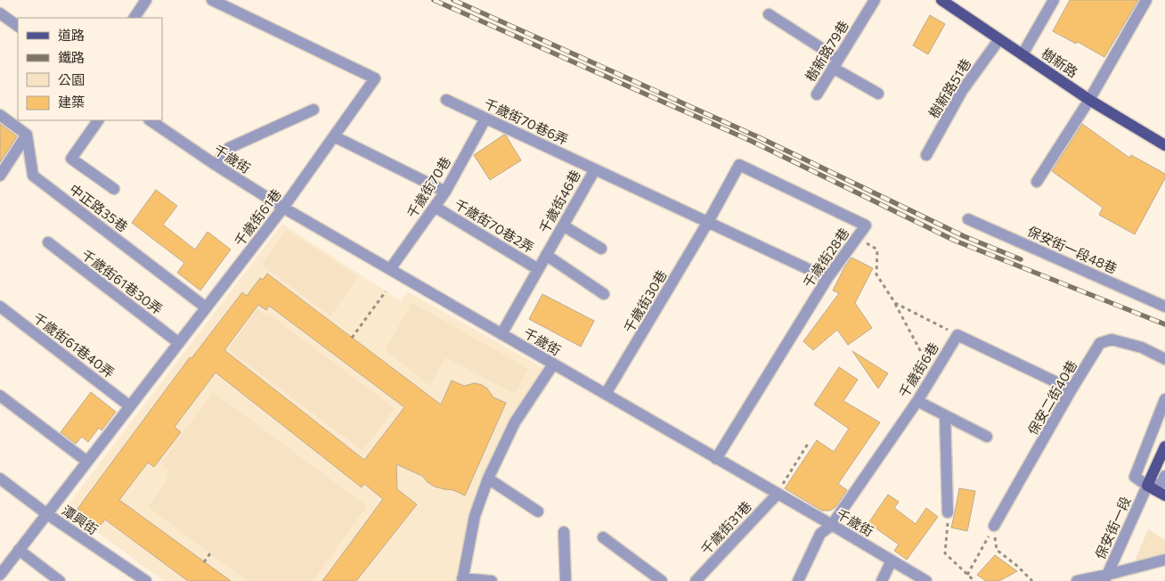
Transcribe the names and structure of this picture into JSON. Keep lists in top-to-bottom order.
{
  "streets": {
    "main road": ["樹新路", "保安街一段"],
    "street": [
      "樹新路79巷",
      "樹新路51巷",
      "千歲街70巷6弄",
      "千歲街",
      "千歲街70巷",
      "千歲街46巷",
      "中正路35巷",
      "千歲街61巷",
      "千歲街70巷2弄",
      "保安街一段48巷",
      "千歲街28巷",
      "千歲街61巷30弄",
      "千歲街30巷",
      "千歲街61巷40弄",
      "千歲街6巷",
      "保安二街40巷",
      "潭興街",
      "千歲街31巷"
    ]
  },
  "crossings": [
    ["樹新路", "樹新路51巷"],
    ["千歲街70巷6弄", "千歲街70巷"],
    ["千歲街70巷6弄", "千歲街46巷"],
    ["千歲街", "千歲街70巷"],
    ["千歲街", "千歲街46巷"],
    ["千歲街", "千歲街61巷"],
    ["千歲街", "千歲街28巷"],
    ["千歲街", "千歲街30巷"],
    ["千歲街", "千歲街6巷"],
    ["千歲街", "千歲街31巷"],
    ["千歲街70巷", "千歲街70巷2弄"],
    ["千歲街46巷", "千歲街70巷2弄"],
    ["千歲街46巷", "千歲街28巷"],
    ["千歲街46巷", "千歲街30巷"],
    ["中正路35巷", "千歲街61巷"],
    ["千歲街61巷", "千歲街61巷30弄"],
    ["千歲街61巷", "千歲街61巷40弄"],
    ["千歲街61巷", "潭興街"],
    ["千歲街28巷", "千歲街30巷"]
  ],
  "legend": [
    "道路",
    "鐵路",
    "公園",
    "建築"
  ]
}
